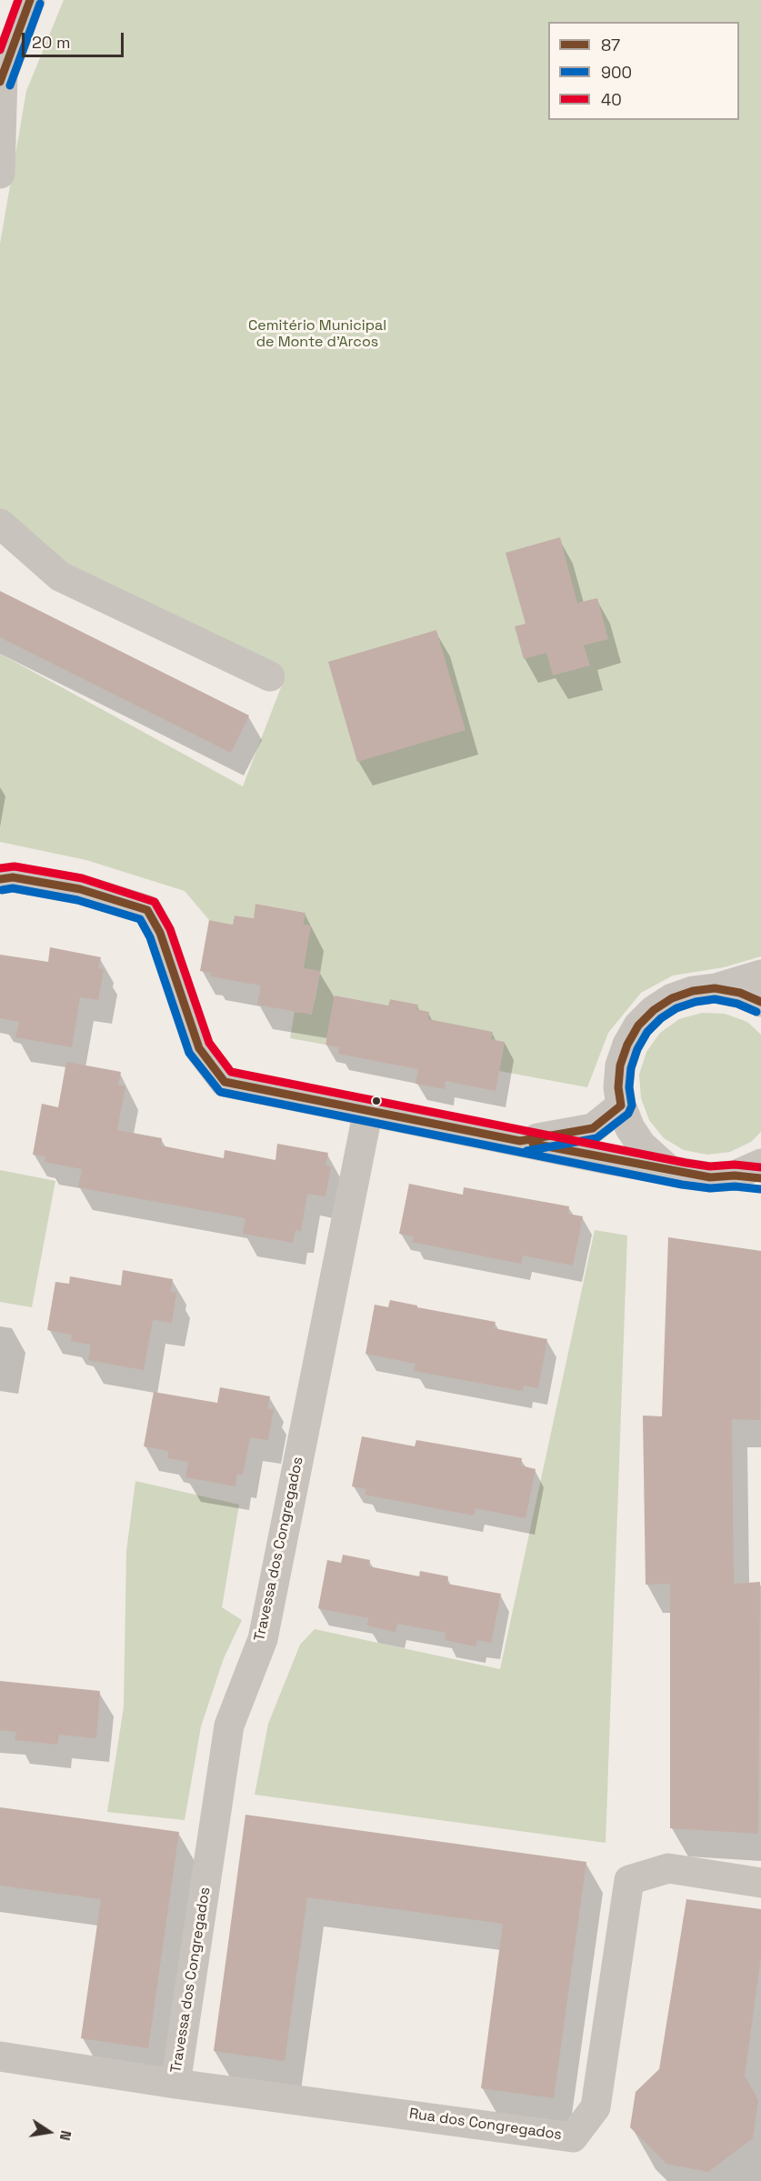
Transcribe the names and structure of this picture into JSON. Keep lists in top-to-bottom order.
{
  "streets": {
    "street": ["Travessa dos Congregados", "Rua dos Congregados"]
  },
  "crossings": [
    ["Travessa dos Congregados", "Rua dos Congregados"]
  ],
  "parks": ["Cemitério Municipal de Monte d'Arcos"],
  "lines": ["transit line 87", "transit line 40", "transit line 900"],
  "legend": ["87", "900", "40"],
  "scale_bar": "20 m",
  "north": "right"
}
